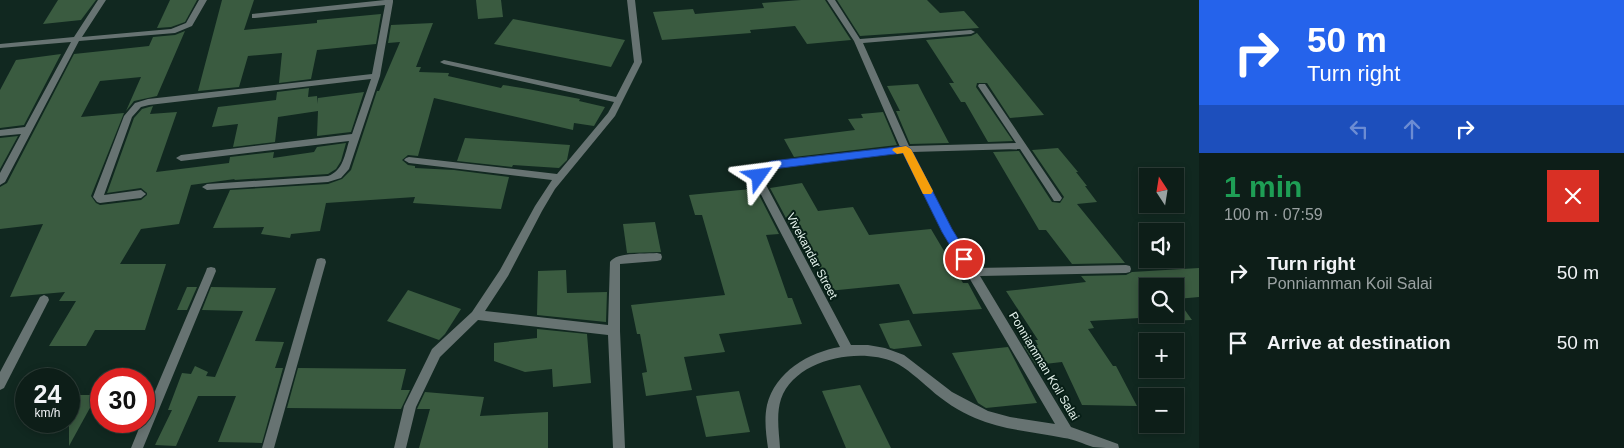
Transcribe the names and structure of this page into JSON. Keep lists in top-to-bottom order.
{
  "streets": {
    "street": ["Vivekandar Street", "Ponniamman Koil Salai"]
  },
  "crossings": [
    ["Vivekandar Street", "Ponniamman Koil Salai"]
  ],
  "north": "top",
  "page": {
    "turn": ["50 m", "Turn right"],
    "heading": ["1 min", "100 m · 07:59"],
    "map_buttons": ["+", "−"],
    "list": [
      {
        "name": "Turn right",
        "note": "Ponniamman Koil Salai",
        "value": "50 m"
      },
      {
        "name": "Arrive at destination",
        "value": "50 m"
      }
    ],
    "speed": "24 km/h",
    "limit": "30"
  }
}
